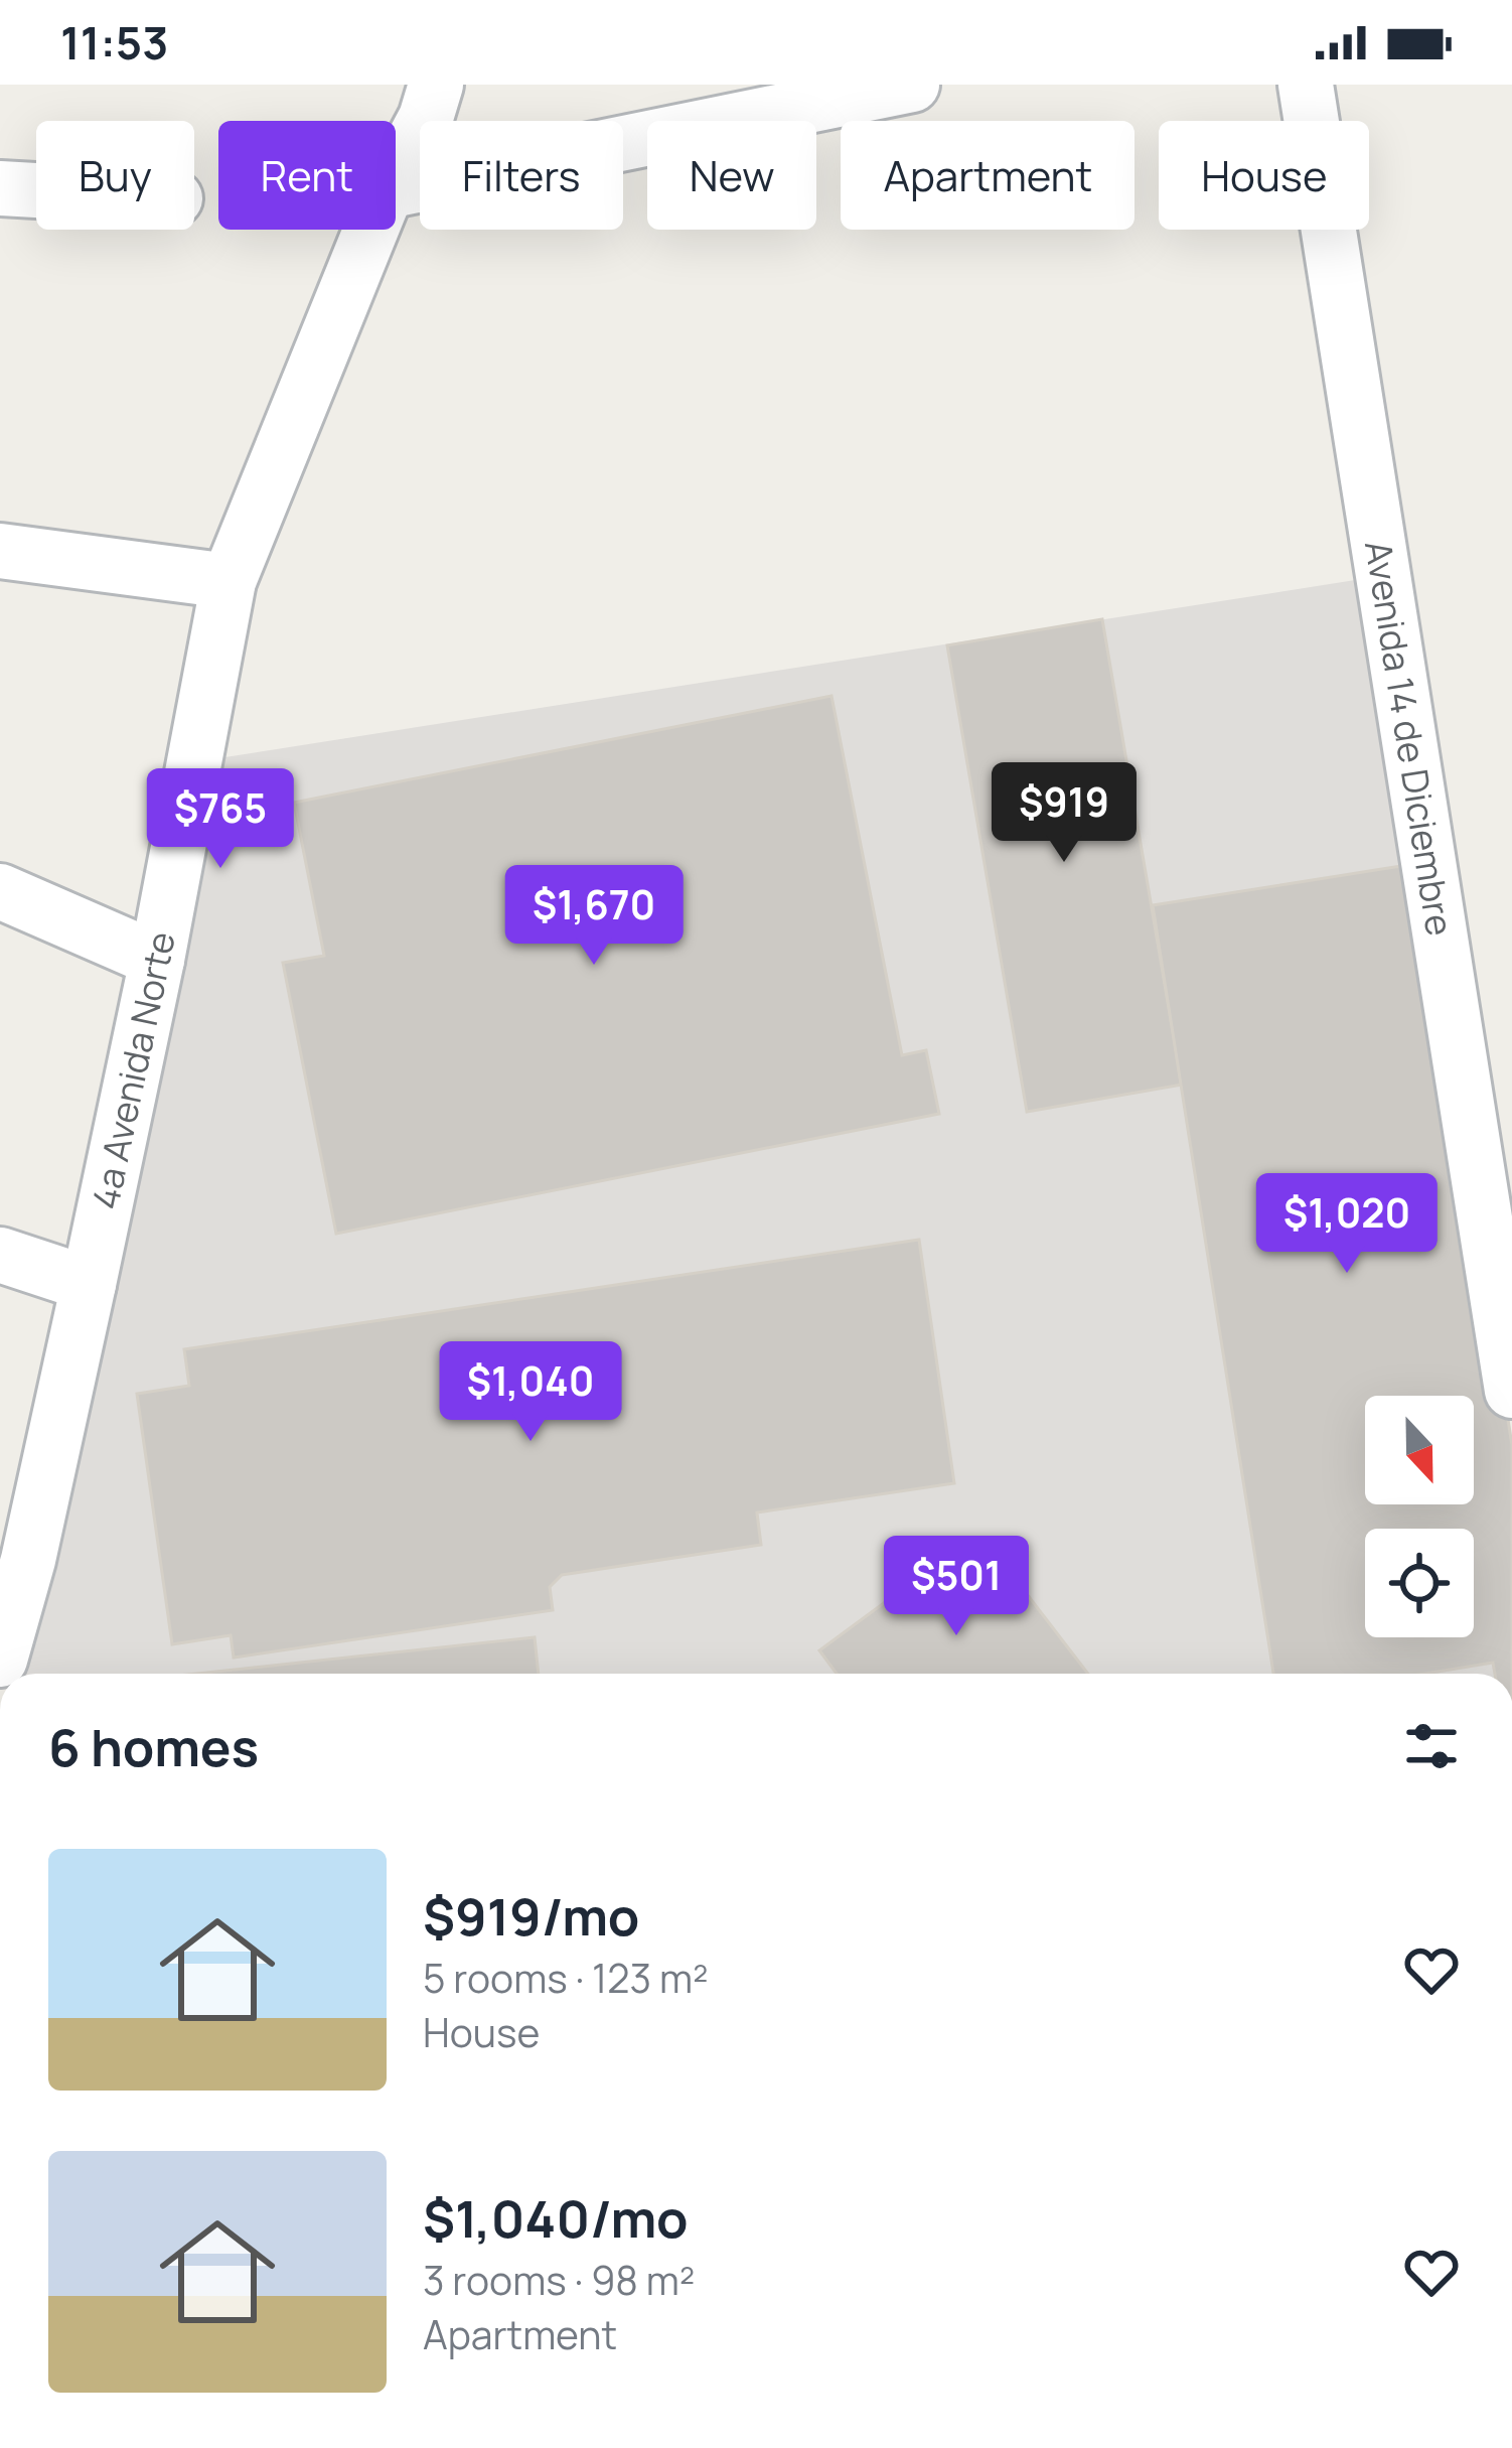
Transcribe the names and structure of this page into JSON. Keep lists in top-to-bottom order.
{
  "streets": {
    "street": ["Avenida 14 de Diciembre", "4a Avenida Norte"]
  },
  "north": "bottom",
  "page": {
    "status": "11:53",
    "chip": [
      "Buy",
      "Rent",
      "Filters",
      "New",
      "Apartment",
      "House"
    ],
    "price": [
      "$919",
      "$765",
      "$1,670",
      "$1,020",
      "$1,040",
      "$501"
    ],
    "heading": "6 homes",
    "list": [
      {
        "name": "$919/mo",
        "note": "5 rooms · 123 m² · House"
      },
      {
        "name": "$1,040/mo",
        "note": "3 rooms · 98 m² · Apartment"
      }
    ]
  }
}
